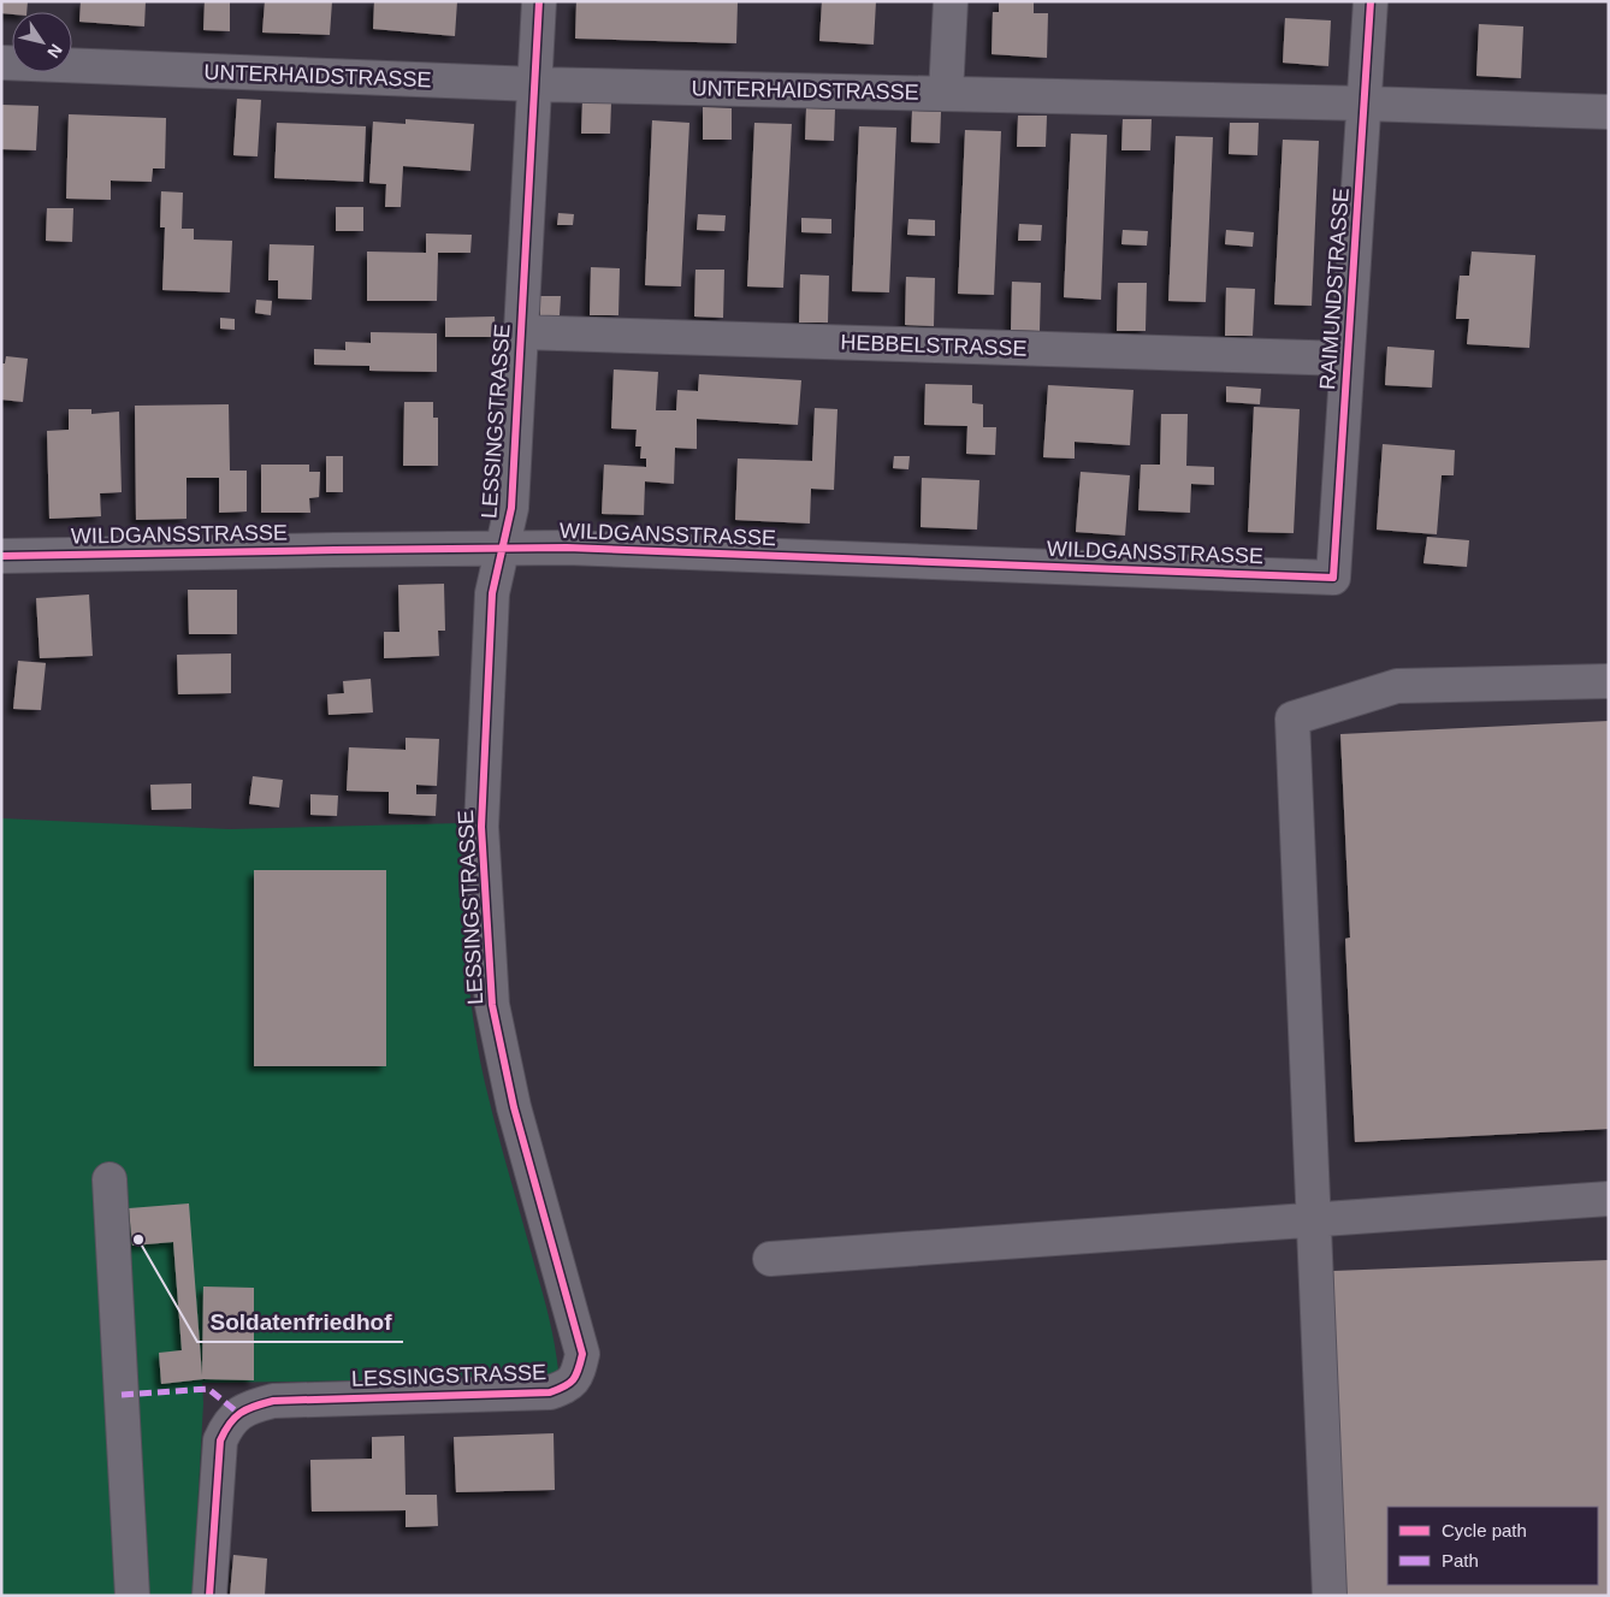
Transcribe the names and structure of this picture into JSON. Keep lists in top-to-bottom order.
{
  "streets": {
    "street": [
      "UNTERHAIDSTRASSE",
      "RAIMUNDSTRASSE",
      "HEBBELSTRASSE",
      "LESSINGSTRASSE",
      "WILDGANSSTRASSE"
    ]
  },
  "crossings": [
    ["UNTERHAIDSTRASSE", "RAIMUNDSTRASSE"],
    ["UNTERHAIDSTRASSE", "LESSINGSTRASSE"],
    ["RAIMUNDSTRASSE", "HEBBELSTRASSE"],
    ["RAIMUNDSTRASSE", "WILDGANSSTRASSE"],
    ["HEBBELSTRASSE", "LESSINGSTRASSE"],
    ["LESSINGSTRASSE", "WILDGANSSTRASSE"]
  ],
  "places": ["Soldatenfriedhof"],
  "legend": ["Cycle path", "Path"],
  "north": "bottom right"
}
